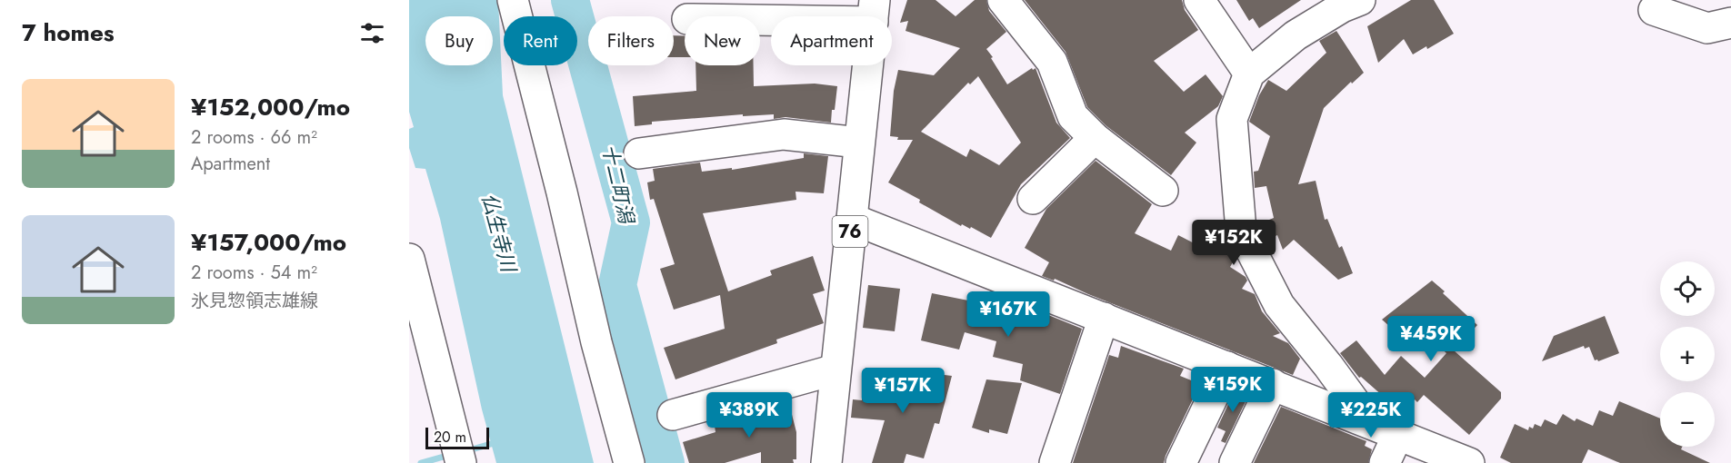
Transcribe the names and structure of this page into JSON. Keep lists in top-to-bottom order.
{
  "streets": {
    "street": ["76"]
  },
  "water": ["十二町潟", "仏生寺川"],
  "scale_bar": "20 m",
  "page": {
    "heading": "7 homes",
    "chip": [
      "Buy",
      "Rent",
      "Filters",
      "New",
      "Apartment"
    ],
    "list": [
      {
        "name": "¥152,000/mo",
        "note": "2 rooms · 66 m² · Apartment"
      },
      {
        "name": "¥157,000/mo",
        "note": "2 rooms · 54 m² · 氷見惣領志雄線"
      }
    ],
    "price": [
      "¥152K",
      "¥167K",
      "¥459K",
      "¥159K",
      "¥157K",
      "¥389K",
      "¥225K"
    ],
    "map_buttons": ["+", "−"],
    "scale": "20 m"
  }
}
